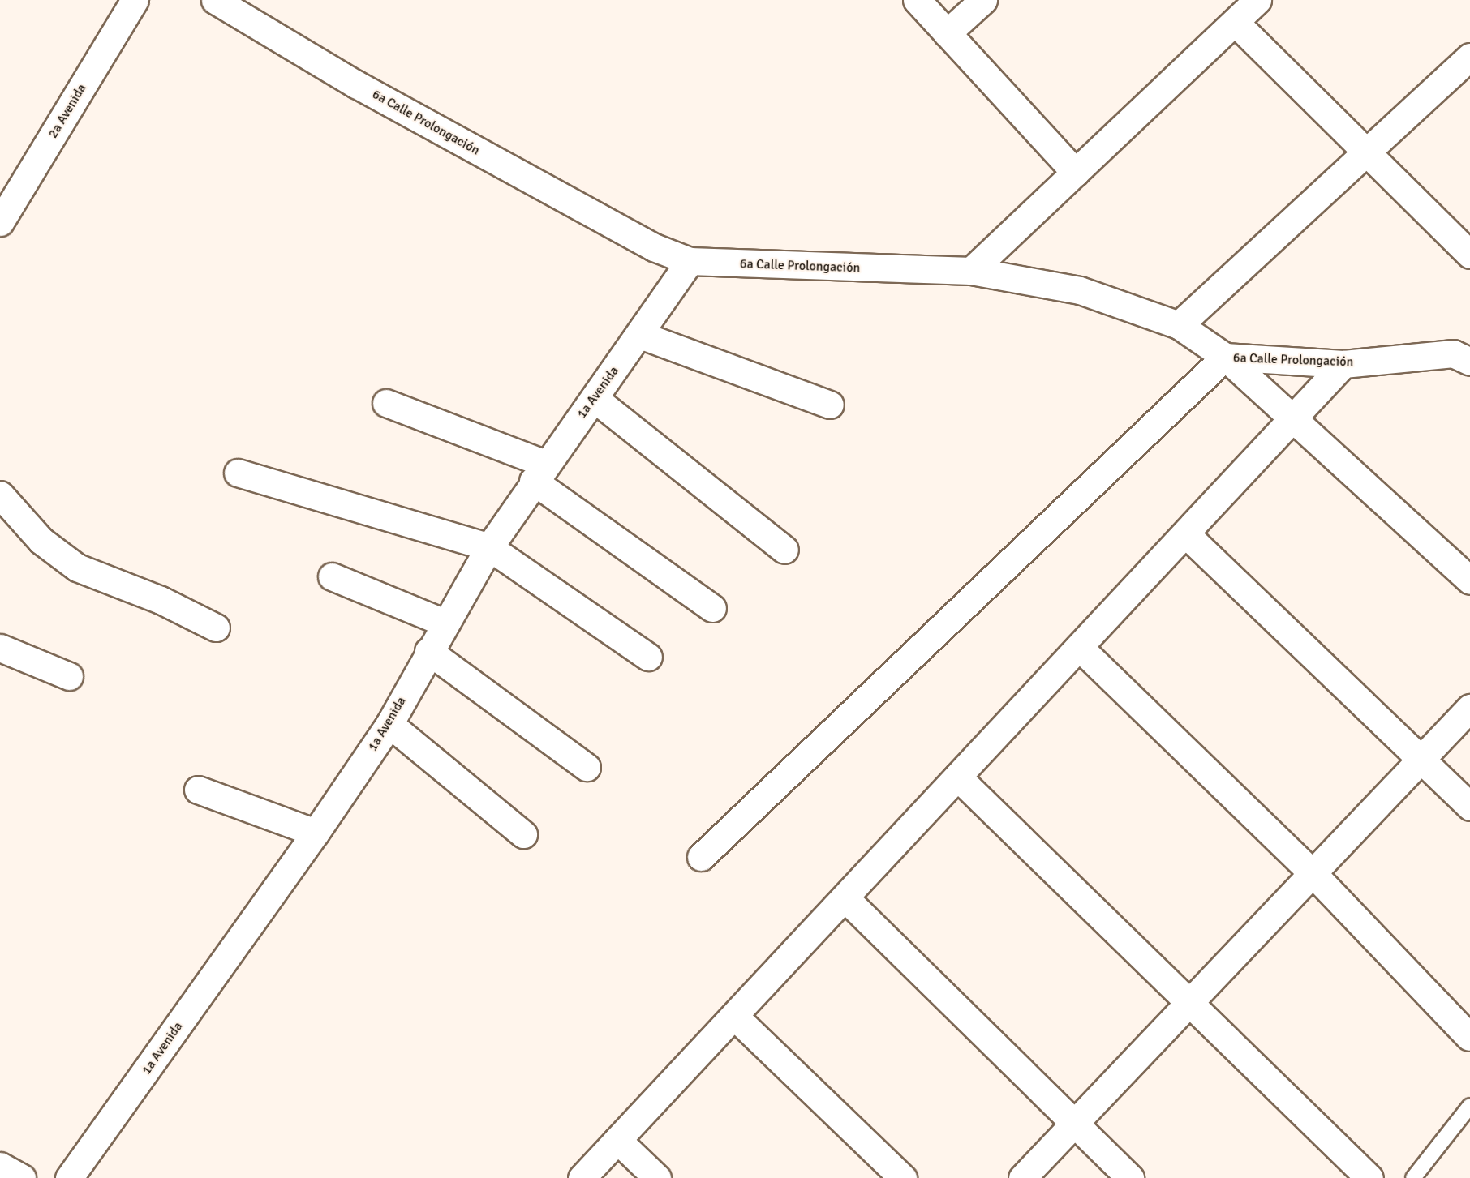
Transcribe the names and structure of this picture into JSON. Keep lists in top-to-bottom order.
{
  "streets": {
    "street": ["2a Avenida", "6a Calle Prolongación", "1a Avenida"]
  },
  "crossings": [
    ["6a Calle Prolongación", "1a Avenida"]
  ]
}
